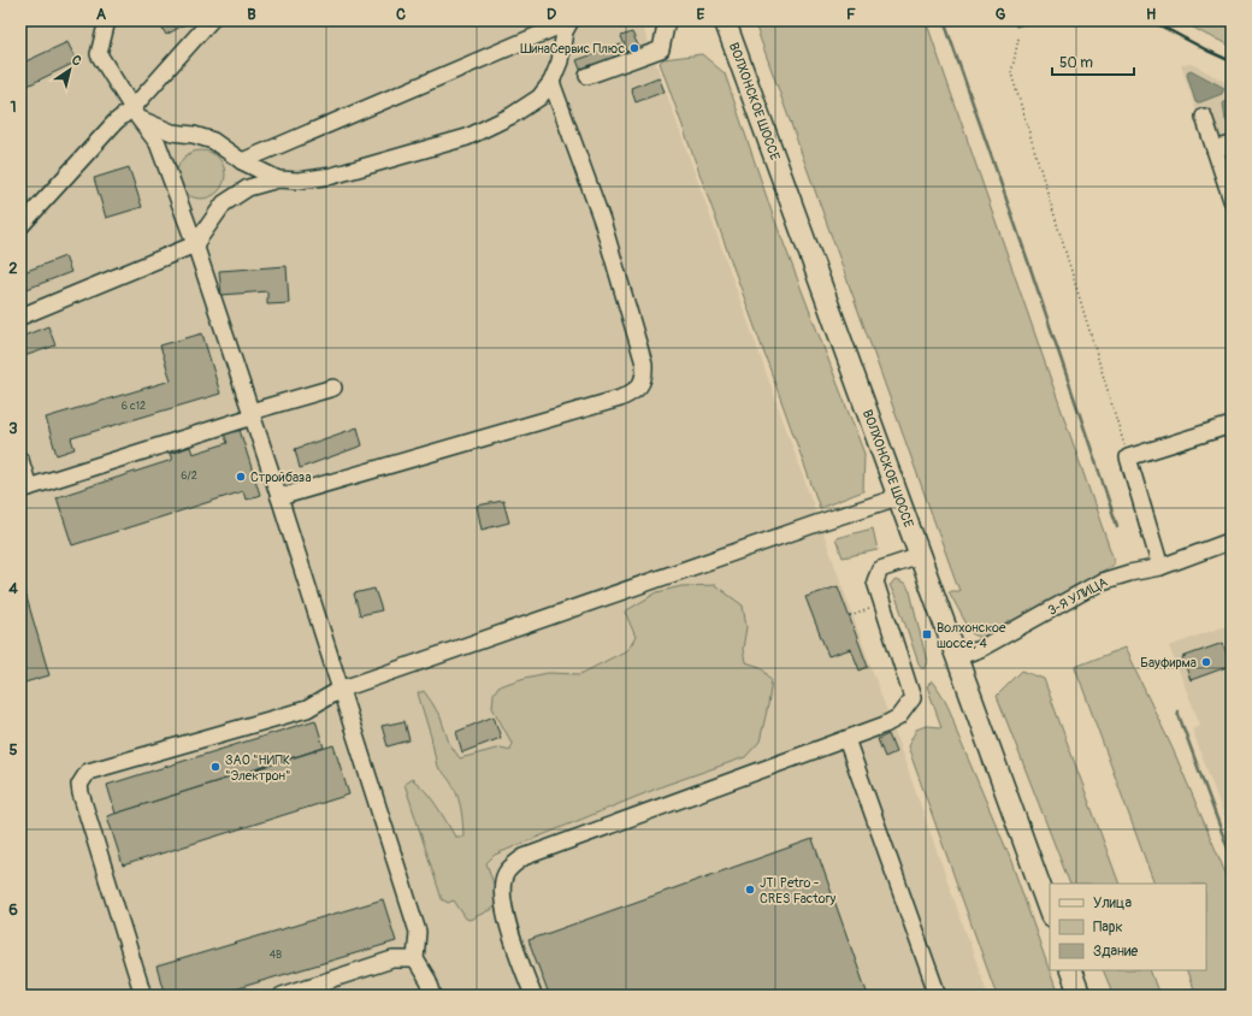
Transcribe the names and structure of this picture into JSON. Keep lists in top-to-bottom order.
{
  "streets": {
    "main road": ["ВОЛХОНСКОЕ ШОССЕ"],
    "street": ["3-Я УЛИЦА"]
  },
  "crossings": [
    ["ВОЛХОНСКОЕ ШОССЕ", "3-Я УЛИЦА"]
  ],
  "places": {
    "other": [
      "ШинаСервис Плюс",
      "Стройбаза",
      "Бауфирма",
      "ЗАО \"НИПК \"Электрон\"",
      "JTI Petro - CRES Factory"
    ],
    "transit": ["Волхонское шоссе, 4"]
  },
  "house_numbers": ["6 с12", "6/2", "4В"],
  "legend": ["Улица", "Парк", "Здание"],
  "scale_bar": "50 m",
  "north": "top right",
  "grid": {
    "columns": [
      "A",
      "B",
      "C",
      "D",
      "E",
      "F",
      "G",
      "H"
    ],
    "rows": [
      "1",
      "2",
      "3",
      "4",
      "5",
      "6"
    ]
  }
}
